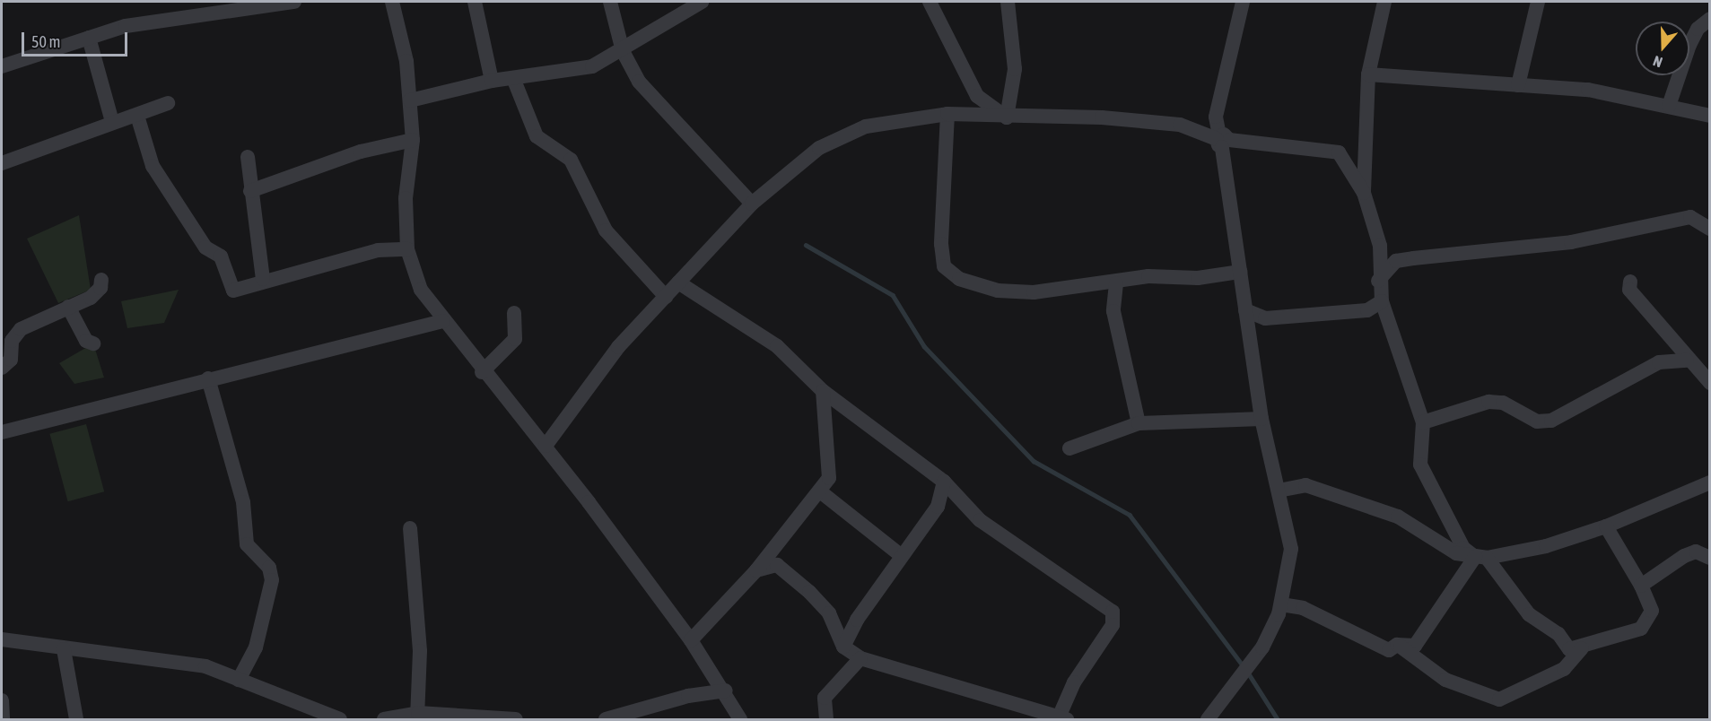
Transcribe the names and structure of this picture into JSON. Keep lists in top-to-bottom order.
{
  "scale_bar": "50 m",
  "north": "bottom"
}
